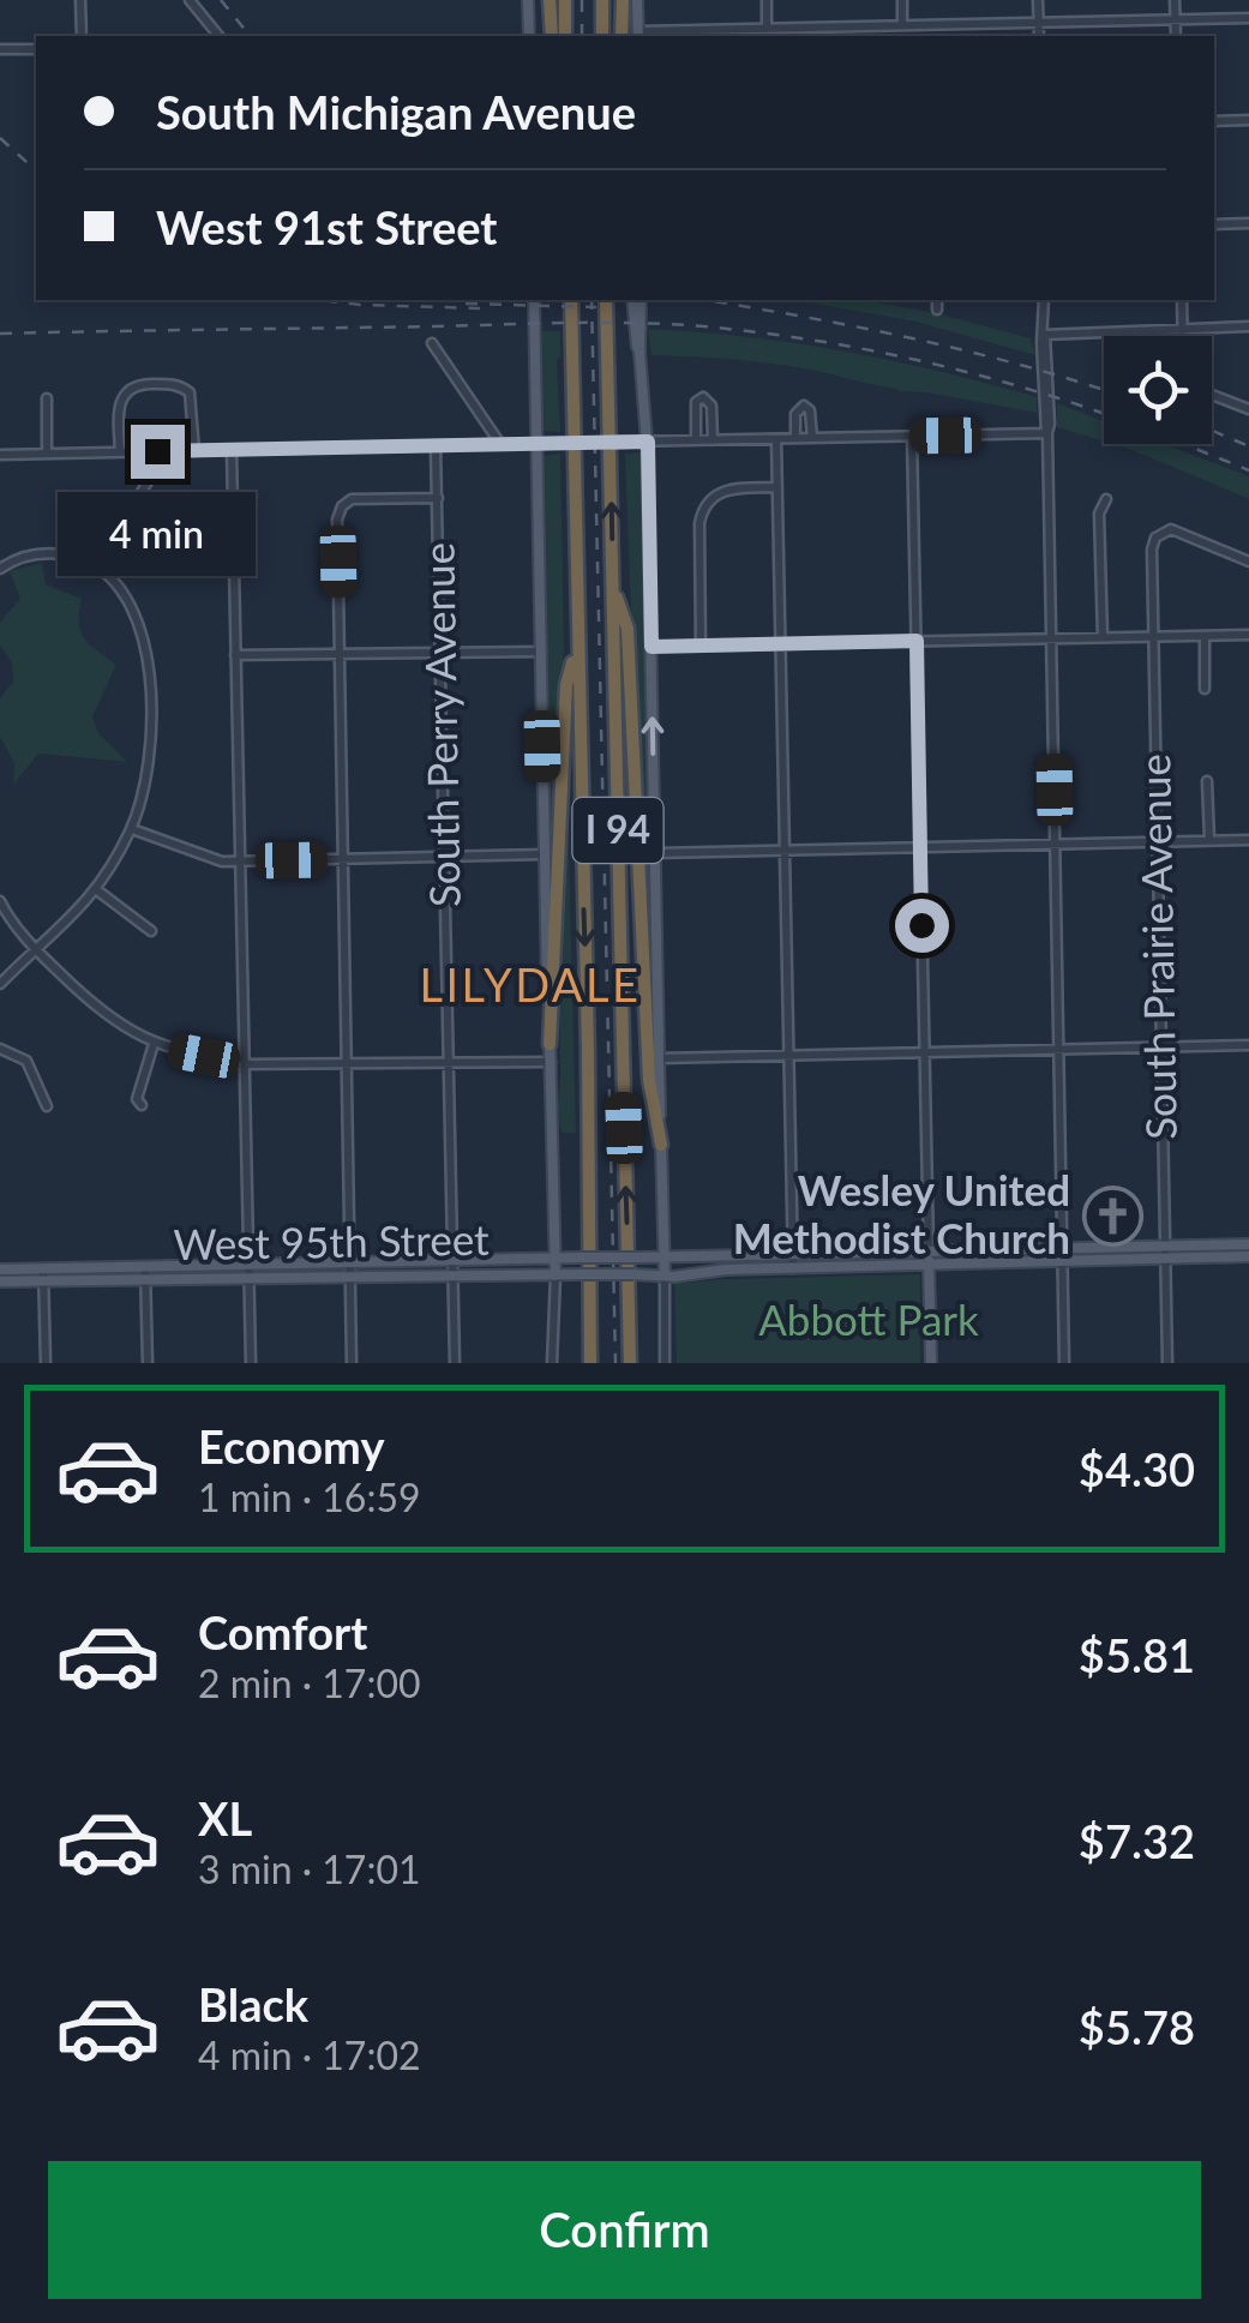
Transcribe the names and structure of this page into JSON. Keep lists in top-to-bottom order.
{
  "streets": {
    "highway": ["I 94"],
    "main road": ["West 95th Street"],
    "street": ["South Perry Avenue", "South Prairie Avenue"]
  },
  "crossings": [
    ["South Perry Avenue", "West 95th Street"]
  ],
  "districts": ["LILYDALE"],
  "parks": ["Abbott Park"],
  "places": {
    "church": ["Wesley United Methodist Church"]
  },
  "page": {
    "banner": ["South Michigan Avenue", "West 91st Street"],
    "bubble": "4 min",
    "list": [
      {
        "name": "Economy",
        "note": "1 min · 16:59",
        "value": "$4.30"
      },
      {
        "name": "Comfort",
        "note": "2 min · 17:00",
        "value": "$5.81"
      },
      {
        "name": "XL",
        "note": "3 min · 17:01",
        "value": "$7.32"
      },
      {
        "name": "Black",
        "note": "4 min · 17:02",
        "value": "$5.78"
      }
    ],
    "buttons": "Confirm"
  }
}
